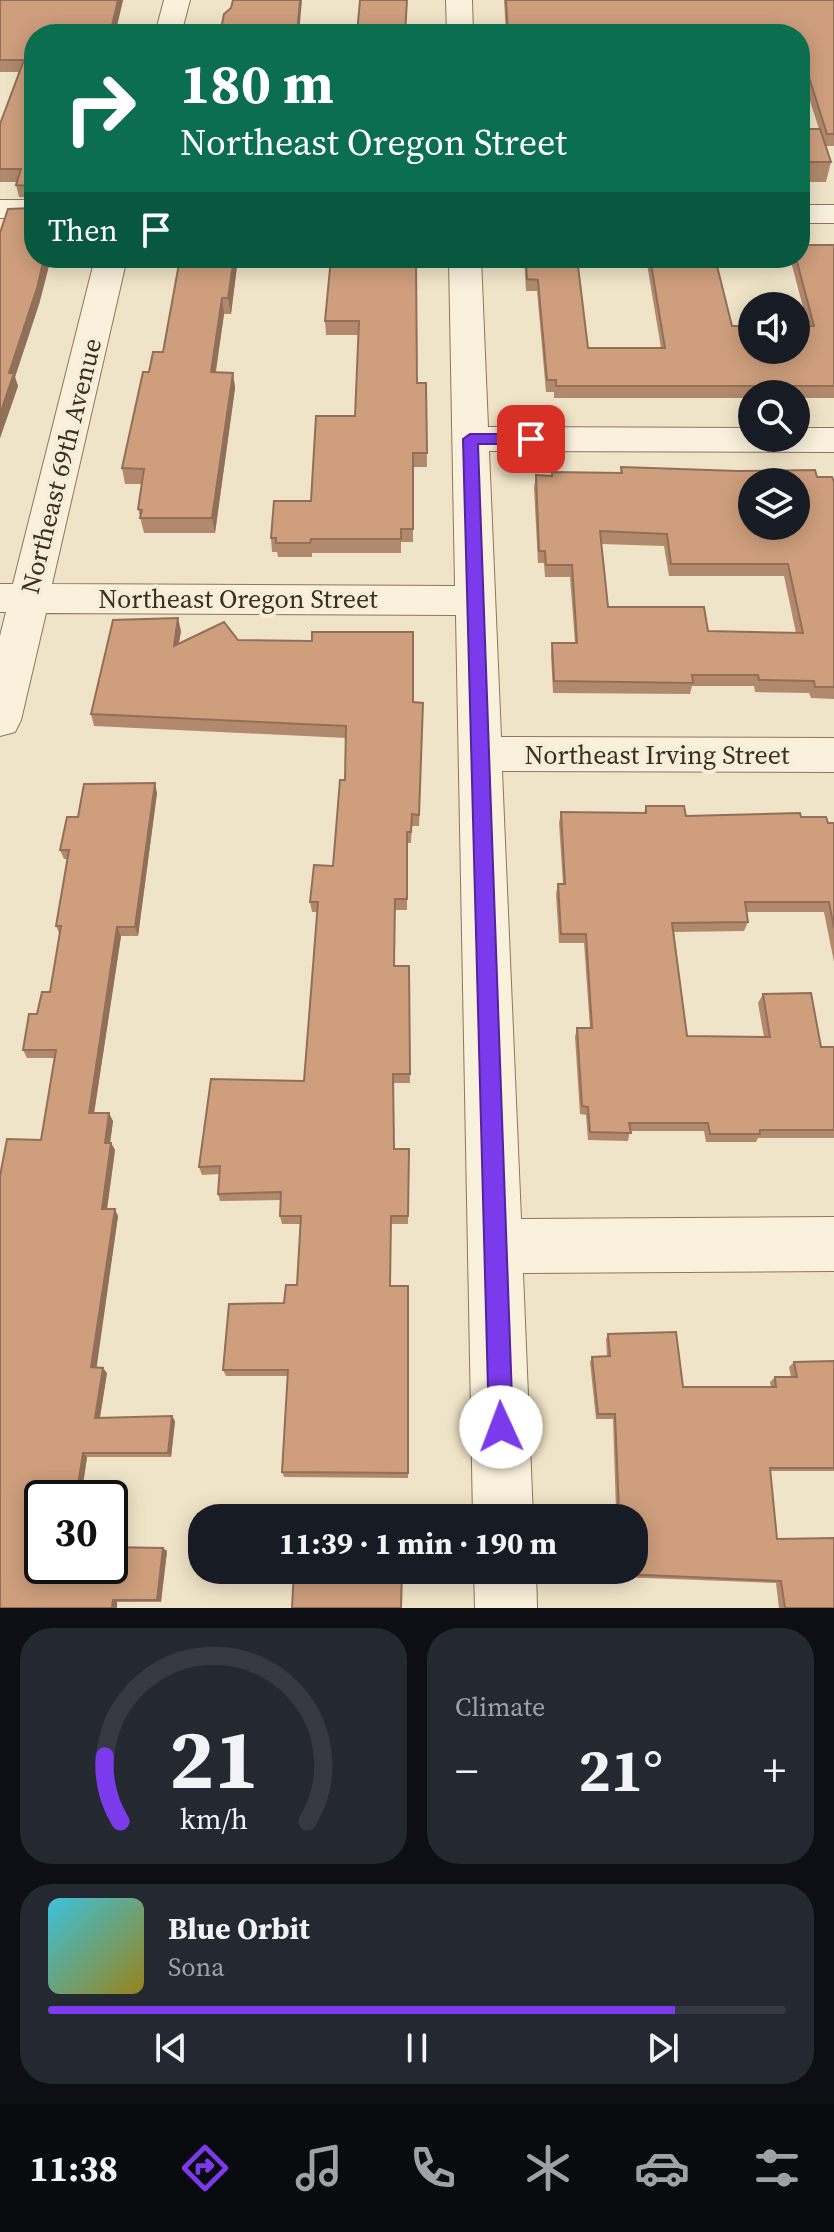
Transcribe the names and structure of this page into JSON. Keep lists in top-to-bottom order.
{
  "streets": {
    "street": ["Northeast 69th Avenue", "Northeast Oregon Street", "Northeast Irving Street"]
  },
  "crossings": [
    ["Northeast 69th Avenue", "Northeast Oregon Street"]
  ],
  "page": {
    "turn": ["180 m", "Northeast Oregon Street"],
    "then": "Then",
    "limit": "30",
    "trip": "11:39 · 1 min · 190 m",
    "tile": "Climate",
    "heat": ["−", "21°", "+"],
    "song": ["Blue Orbit", "Sona"],
    "tabs": "11:38",
    "gauge": ["21", "km/h"]
  }
}
